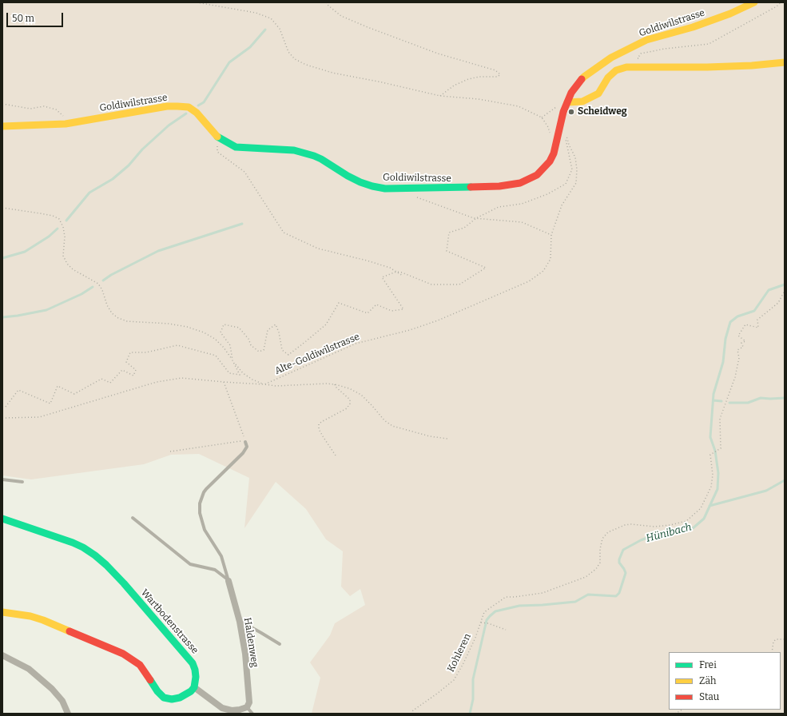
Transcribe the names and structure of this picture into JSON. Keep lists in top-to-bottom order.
{
  "streets": {
    "street": ["Goldiwilstrasse", "Wartbodenstrasse", "Haldenweg"],
    "path": ["Alte-Goldiwilstrasse", "Kohleren"]
  },
  "water": ["Hünibach"],
  "places": ["Scheidweg"],
  "legend": ["Frei", "Zäh", "Stau"],
  "scale_bar": "50 m"
}
